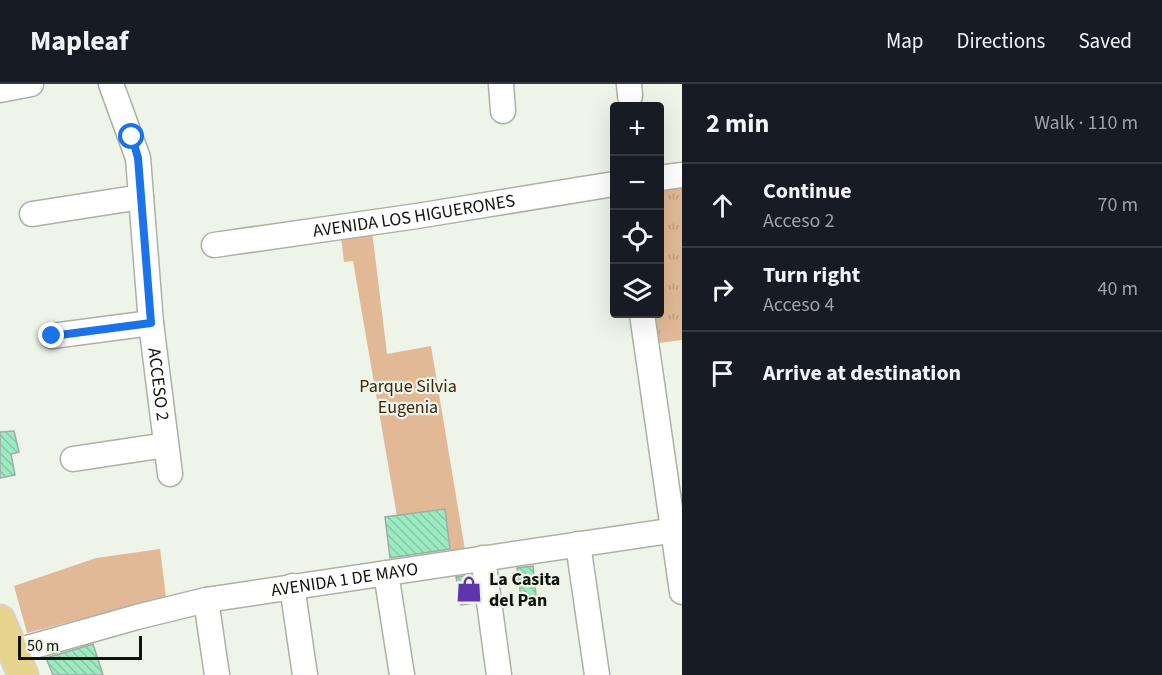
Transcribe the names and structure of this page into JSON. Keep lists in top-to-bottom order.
{
  "streets": {
    "street": ["AVENIDA LOS HIGUERONES", "ACCESO 2", "AVENIDA 1 DE MAYO"]
  },
  "parks": ["Parque Silvia Eugenia"],
  "places": {
    "shop": ["La Casita del Pan"]
  },
  "scale_bar": "50 m",
  "page": {
    "header": "Mapleaf",
    "nav": ["Map", "Directions", "Saved"],
    "heading": ["2 min", "Walk · 110 m"],
    "map_buttons": ["+", "−"],
    "list": [
      ["Continue", "Acceso 2", "70 m"],
      ["Turn right", "Acceso 4", "40 m"],
      "Arrive at destination"
    ],
    "scale": "50 m"
  }
}
